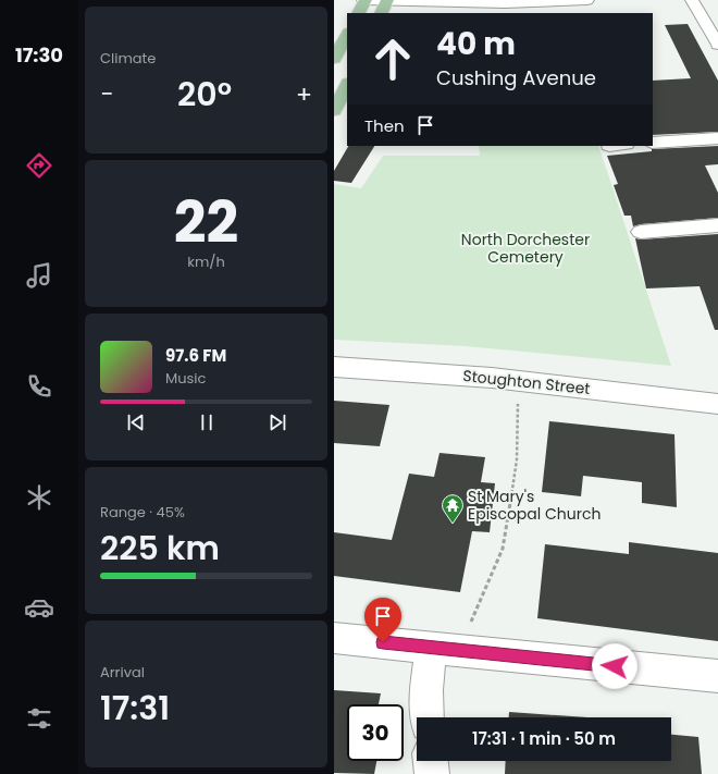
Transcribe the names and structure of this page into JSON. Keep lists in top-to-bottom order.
{
  "streets": {
    "street": ["Stoughton Street"]
  },
  "parks": ["North Dorchester Cemetery"],
  "places": {
    "temple": ["St Mary's Episcopal Church"]
  },
  "page": {
    "tabs": "17:30",
    "tile": [
      "Climate",
      ["22", "km/h"],
      ["Range · 45%", "225 km"],
      ["Arrival", "17:31"]
    ],
    "turn": ["40 m", "Cushing Avenue"],
    "heat": ["−", "20°", "+"],
    "then": "Then",
    "song": ["97.6 FM", "Music"],
    "limit": "30",
    "trip": "17:31 · 1 min · 50 m"
  }
}
